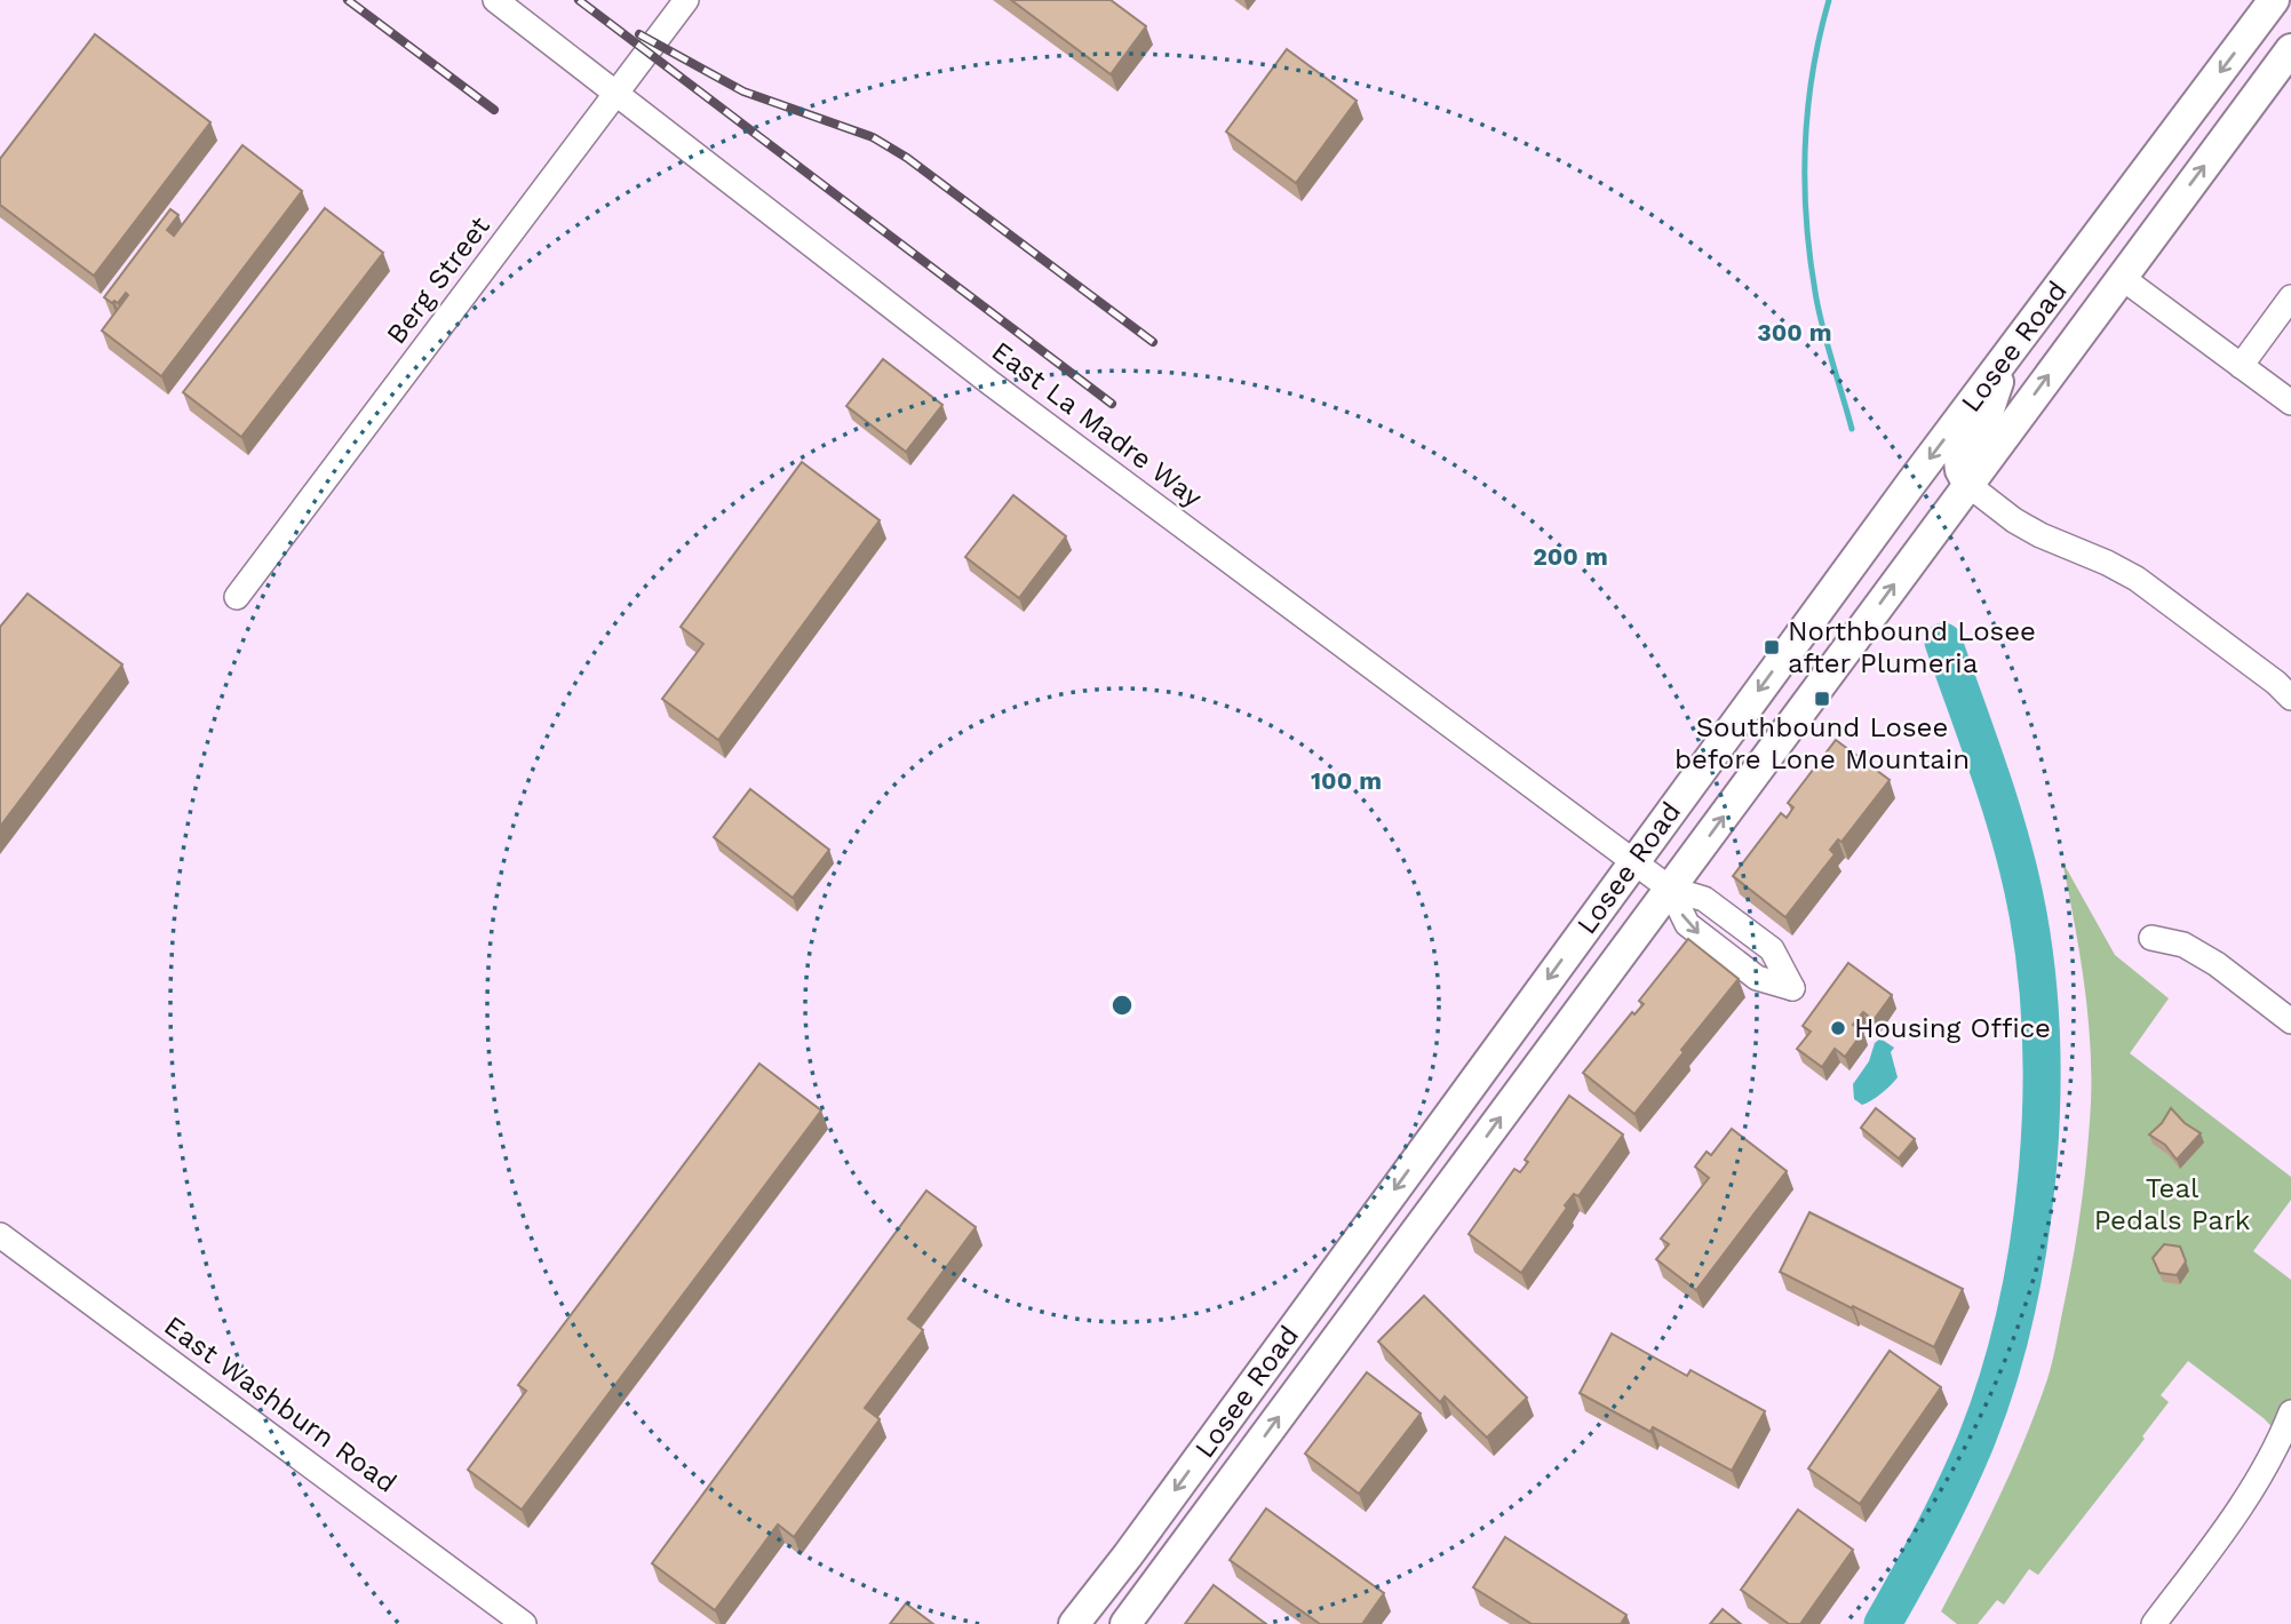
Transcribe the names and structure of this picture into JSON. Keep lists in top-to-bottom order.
{
  "streets": {
    "main road": ["Losee Road"],
    "street": ["Berg Street", "East La Madre Way", "East Washburn Road"]
  },
  "crossings": [
    ["Berg Street", "East La Madre Way"],
    ["Losee Road", "East La Madre Way"]
  ],
  "parks": ["Teal Pedals Park"],
  "places": {
    "transit": ["Northbound Losee after Plumeria", "Southbound Losee before Lone Mountain"],
    "other": ["Housing Office"]
  },
  "rings": ["300 m", "200 m", "100 m"]
}
